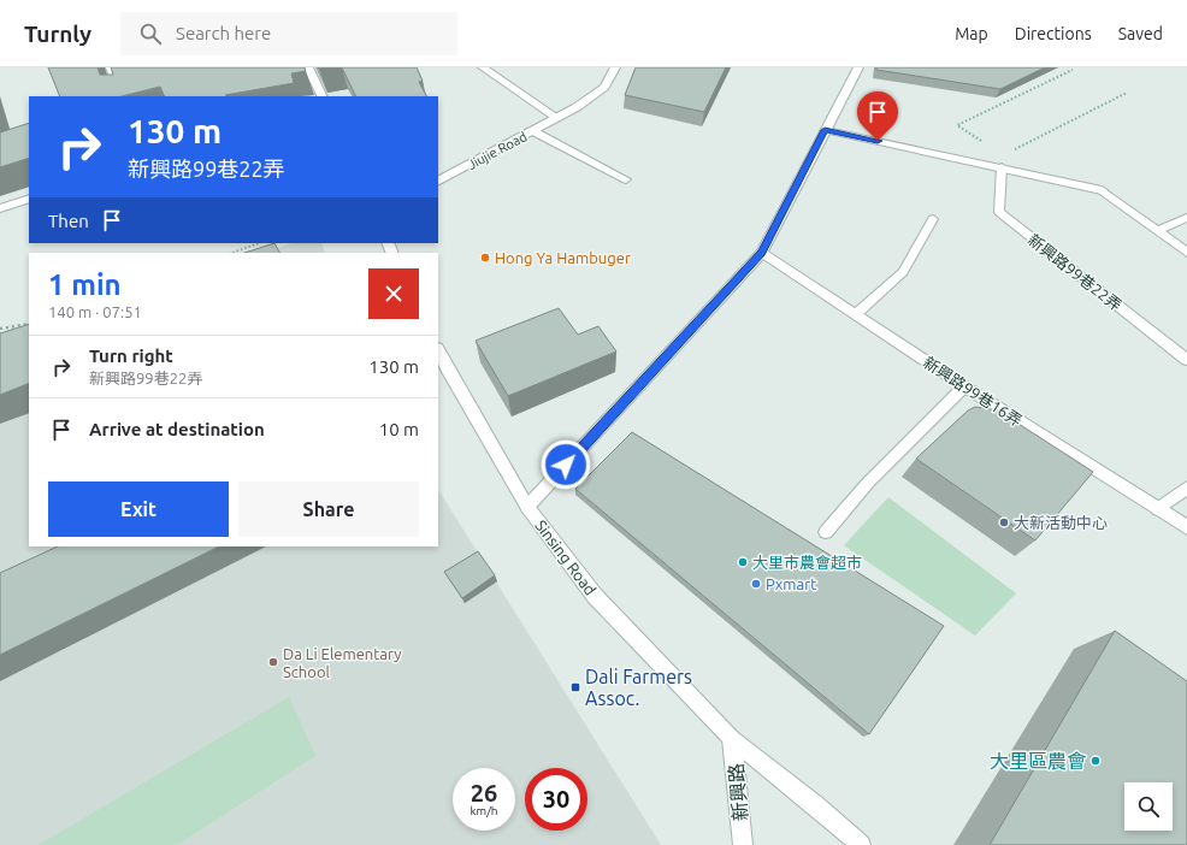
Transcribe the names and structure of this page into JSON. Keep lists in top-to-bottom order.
{
  "streets": {
    "street": [
      "Jiujie Road",
      "新興路99巷16弄",
      "Sinsing Road",
      "新興路"
    ],
    "lane": ["新興路99巷22弄"]
  },
  "crossings": [
    ["Sinsing Road", "新興路"]
  ],
  "places": {
    "other": [
      "Hong Ya Hambuger",
      "大新活動中心",
      "大里市農會超市",
      "Pxmart",
      "Da Li Elementary School",
      "大里區農會"
    ],
    "transit": ["Dali Farmers Assoc."]
  },
  "page": {
    "header": "Turnly",
    "search": "Search here",
    "nav": ["Map", "Directions", "Saved"],
    "turn": ["130 m", "新興路99巷22弄"],
    "then": "Then",
    "heading": ["1 min", "140 m · 07:51"],
    "list": [
      {
        "name": "Turn right",
        "note": "新興路99巷22弄",
        "value": "130 m"
      },
      {
        "name": "Arrive at destination",
        "value": "10 m"
      }
    ],
    "buttons": ["Exit", "Share"],
    "speed": "26 km/h",
    "limit": "30"
  }
}
